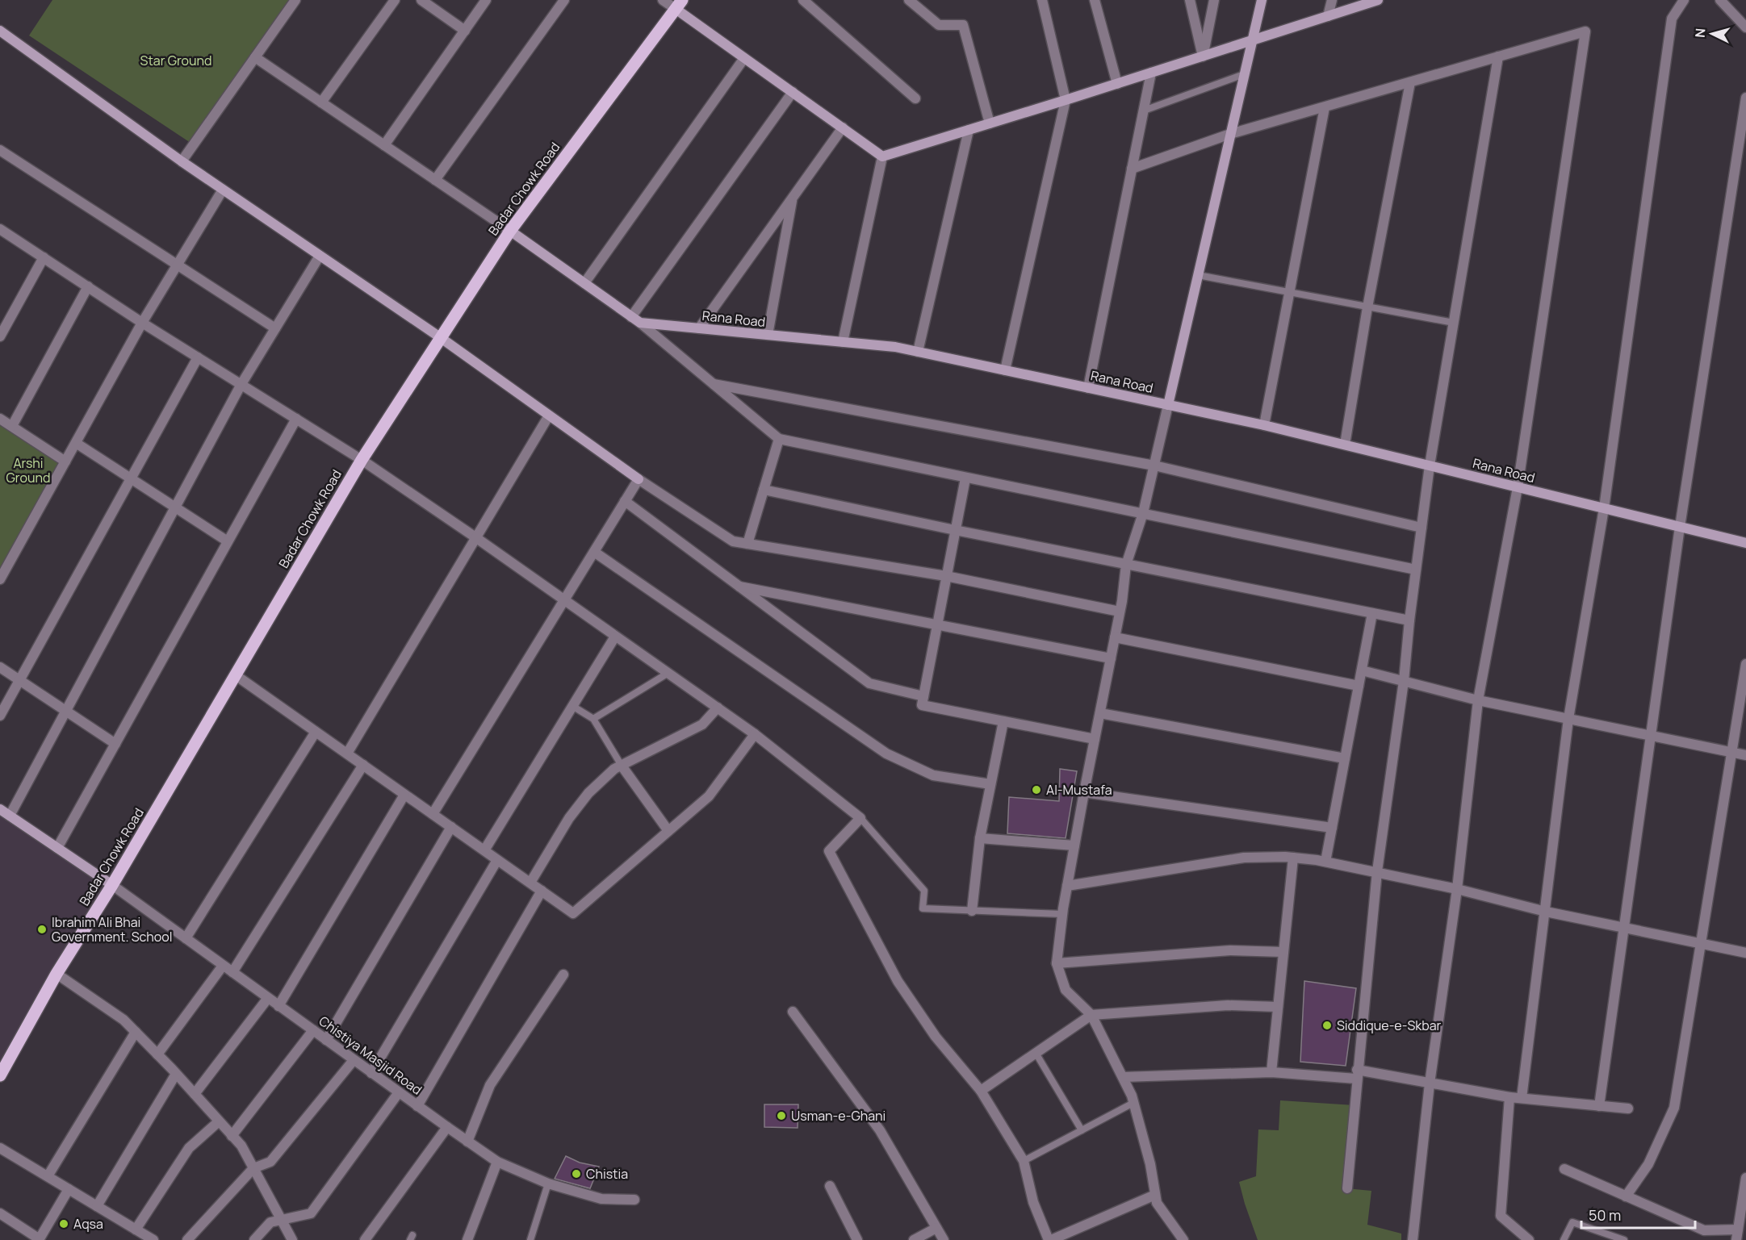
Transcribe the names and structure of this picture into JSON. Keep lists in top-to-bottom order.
{
  "streets": {
    "main road": ["Badar Chowk Road"],
    "street": ["Rana Road", "Chistiya Masjid Road"]
  },
  "crossings": [
    ["Badar Chowk Road", "Chistiya Masjid Road"]
  ],
  "parks": ["Star Ground", "Arshi Ground"],
  "places": [
    "Al-Mustafa",
    "Ibrahim Ali Bhai Government. School",
    "Siddique-e-Skbar",
    "Usman-e-Ghani",
    "Chistia",
    "Aqsa"
  ],
  "scale_bar": "50 m",
  "north": "left"
}
